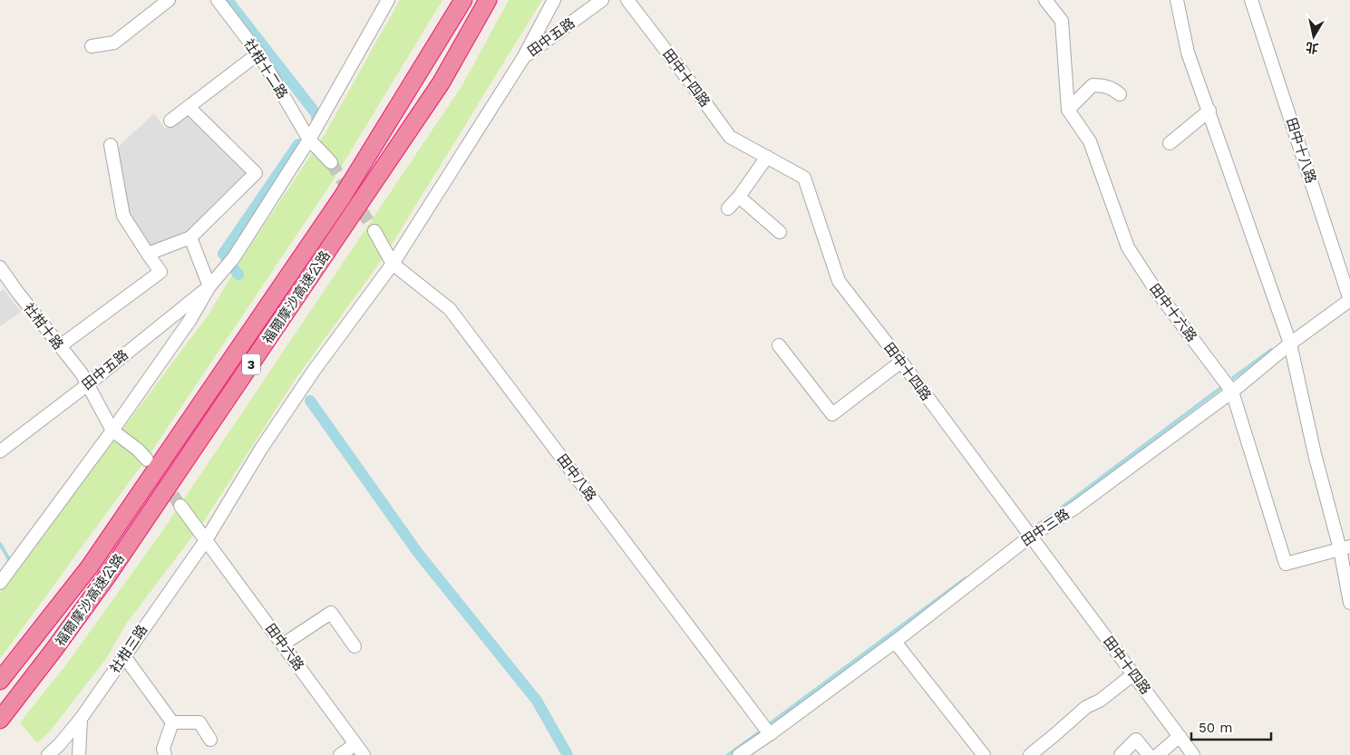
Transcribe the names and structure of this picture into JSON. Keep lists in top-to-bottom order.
{
  "streets": {
    "highway": ["福爾摩沙高速公路", "3"],
    "street": [
      "田中五路",
      "社柑十二路",
      "田中十四路",
      "田中十八路",
      "田中十六路",
      "社柑十路",
      "田中八路",
      "田中三路",
      "田中六路",
      "社柑三路"
    ]
  },
  "crossings": [
    ["田中五路", "社柑十路"],
    ["田中五路", "社柑三路"],
    ["田中十四路", "田中三路"],
    ["田中十八路", "田中三路"],
    ["田中十六路", "田中三路"],
    ["田中八路", "田中三路"],
    ["田中八路", "社柑三路"],
    ["田中六路", "社柑三路"]
  ],
  "scale_bar": "50 m",
  "north": "bottom"
}
